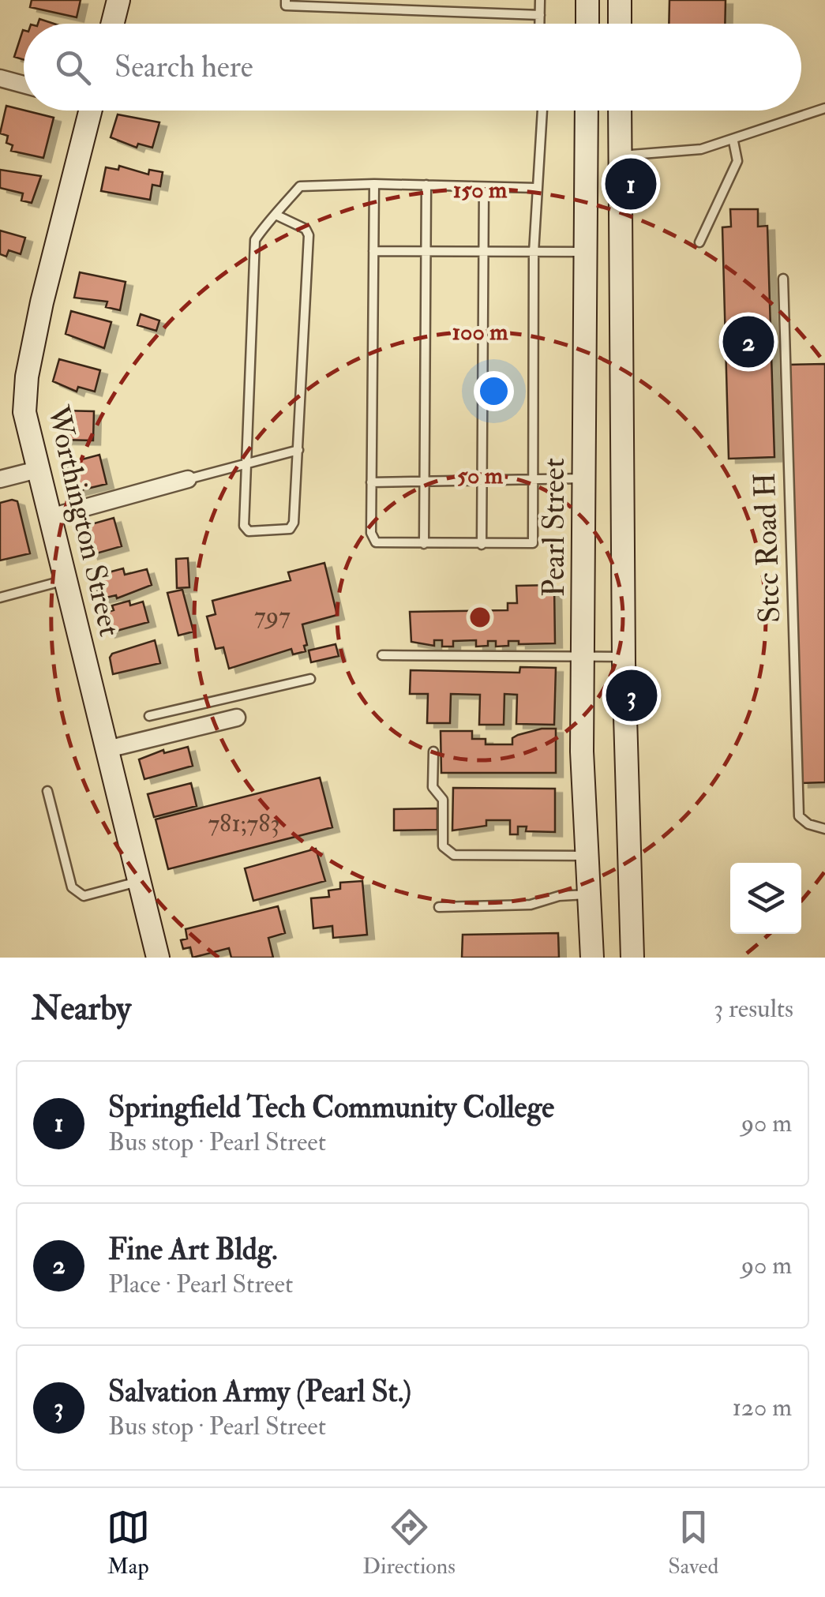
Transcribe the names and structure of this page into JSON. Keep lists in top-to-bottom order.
{
  "streets": {
    "street": ["Worthington Street", "Pearl Street"],
    "lane": ["Stcc Road H"]
  },
  "house_numbers": ["797", "781;783"],
  "page": {
    "search": "Search here",
    "pins": ["1", "2", "3"],
    "heading": ["Nearby", "3 results"],
    "list": [
      {
        "mark": "1",
        "name": "Springfield Tech Community College",
        "note": "Bus stop · Pearl Street",
        "value": "90 m"
      },
      {
        "mark": "2",
        "name": "Fine Art Bldg.",
        "note": "Place · Pearl Street",
        "value": "90 m"
      },
      {
        "mark": "3",
        "name": "Salvation Army (Pearl St.)",
        "note": "Bus stop · Pearl Street",
        "value": "120 m"
      }
    ],
    "nav": ["Map", "Directions", "Saved"]
  },
  "rings": ["150 m", "100 m", "50 m"]
}
